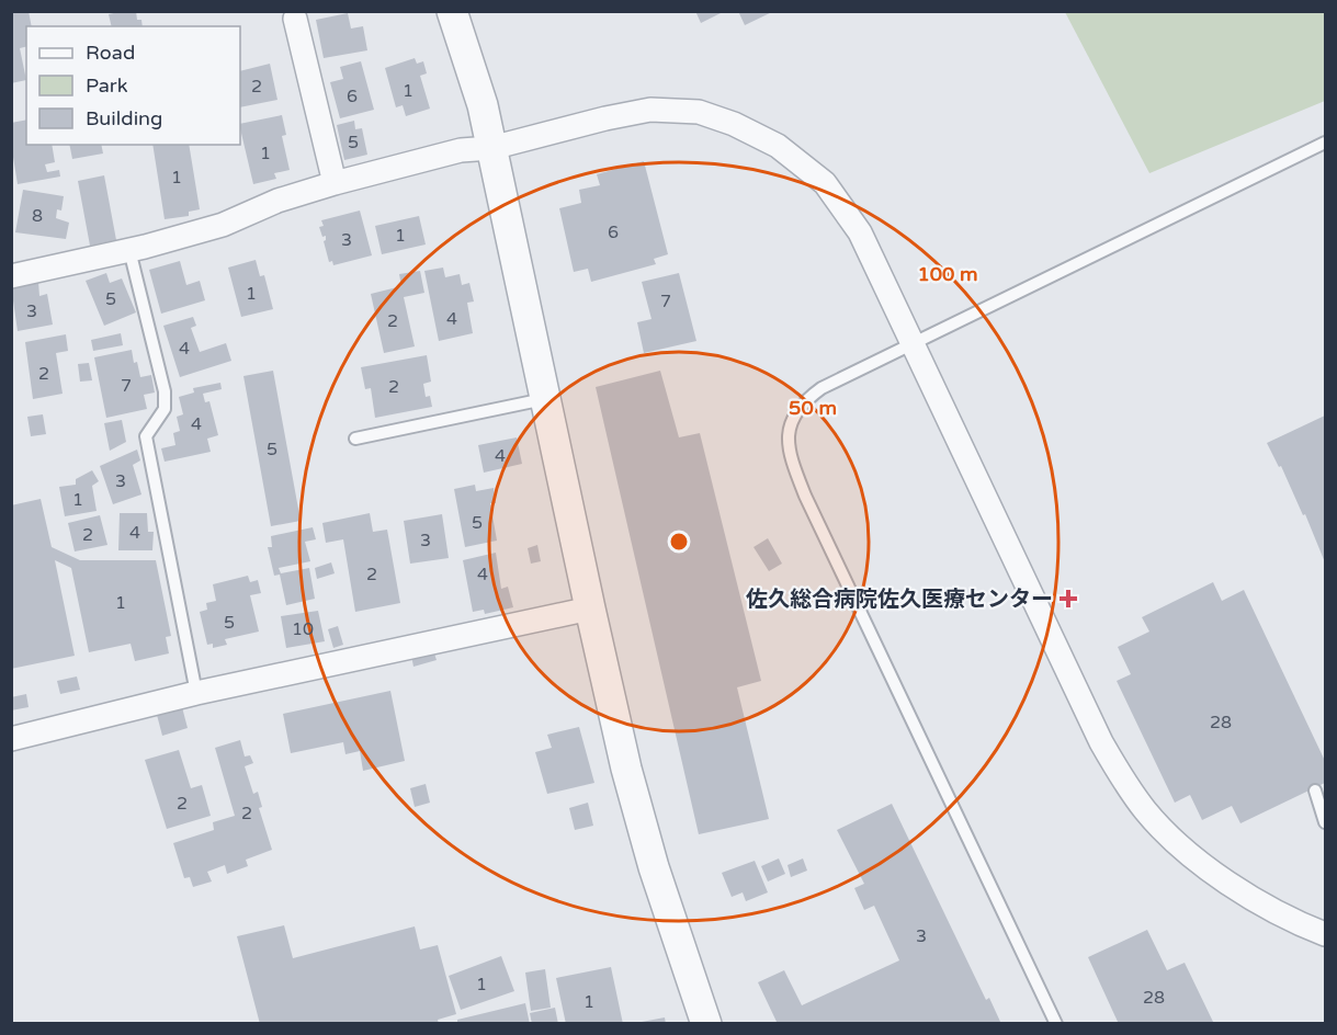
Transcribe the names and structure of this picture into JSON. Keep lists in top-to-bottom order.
{
  "places": {
    "health": ["佐久総合病院佐久医療センター"]
  },
  "house_numbers": [
    "2",
    "1",
    "6",
    "5",
    "1",
    "1",
    "8",
    "6",
    "1",
    "3",
    "1",
    "5",
    "7",
    "3",
    "4",
    "2",
    "4",
    "2",
    "7",
    "2",
    "4",
    "5",
    "4",
    "3",
    "1",
    "5",
    "4",
    "2",
    "3",
    "2",
    "4",
    "1",
    "5",
    "10",
    "28",
    "2",
    "2",
    "3",
    "1",
    "28",
    "1"
  ],
  "legend": ["Road", "Park", "Building"],
  "rings": ["100 m", "50 m"]
}
